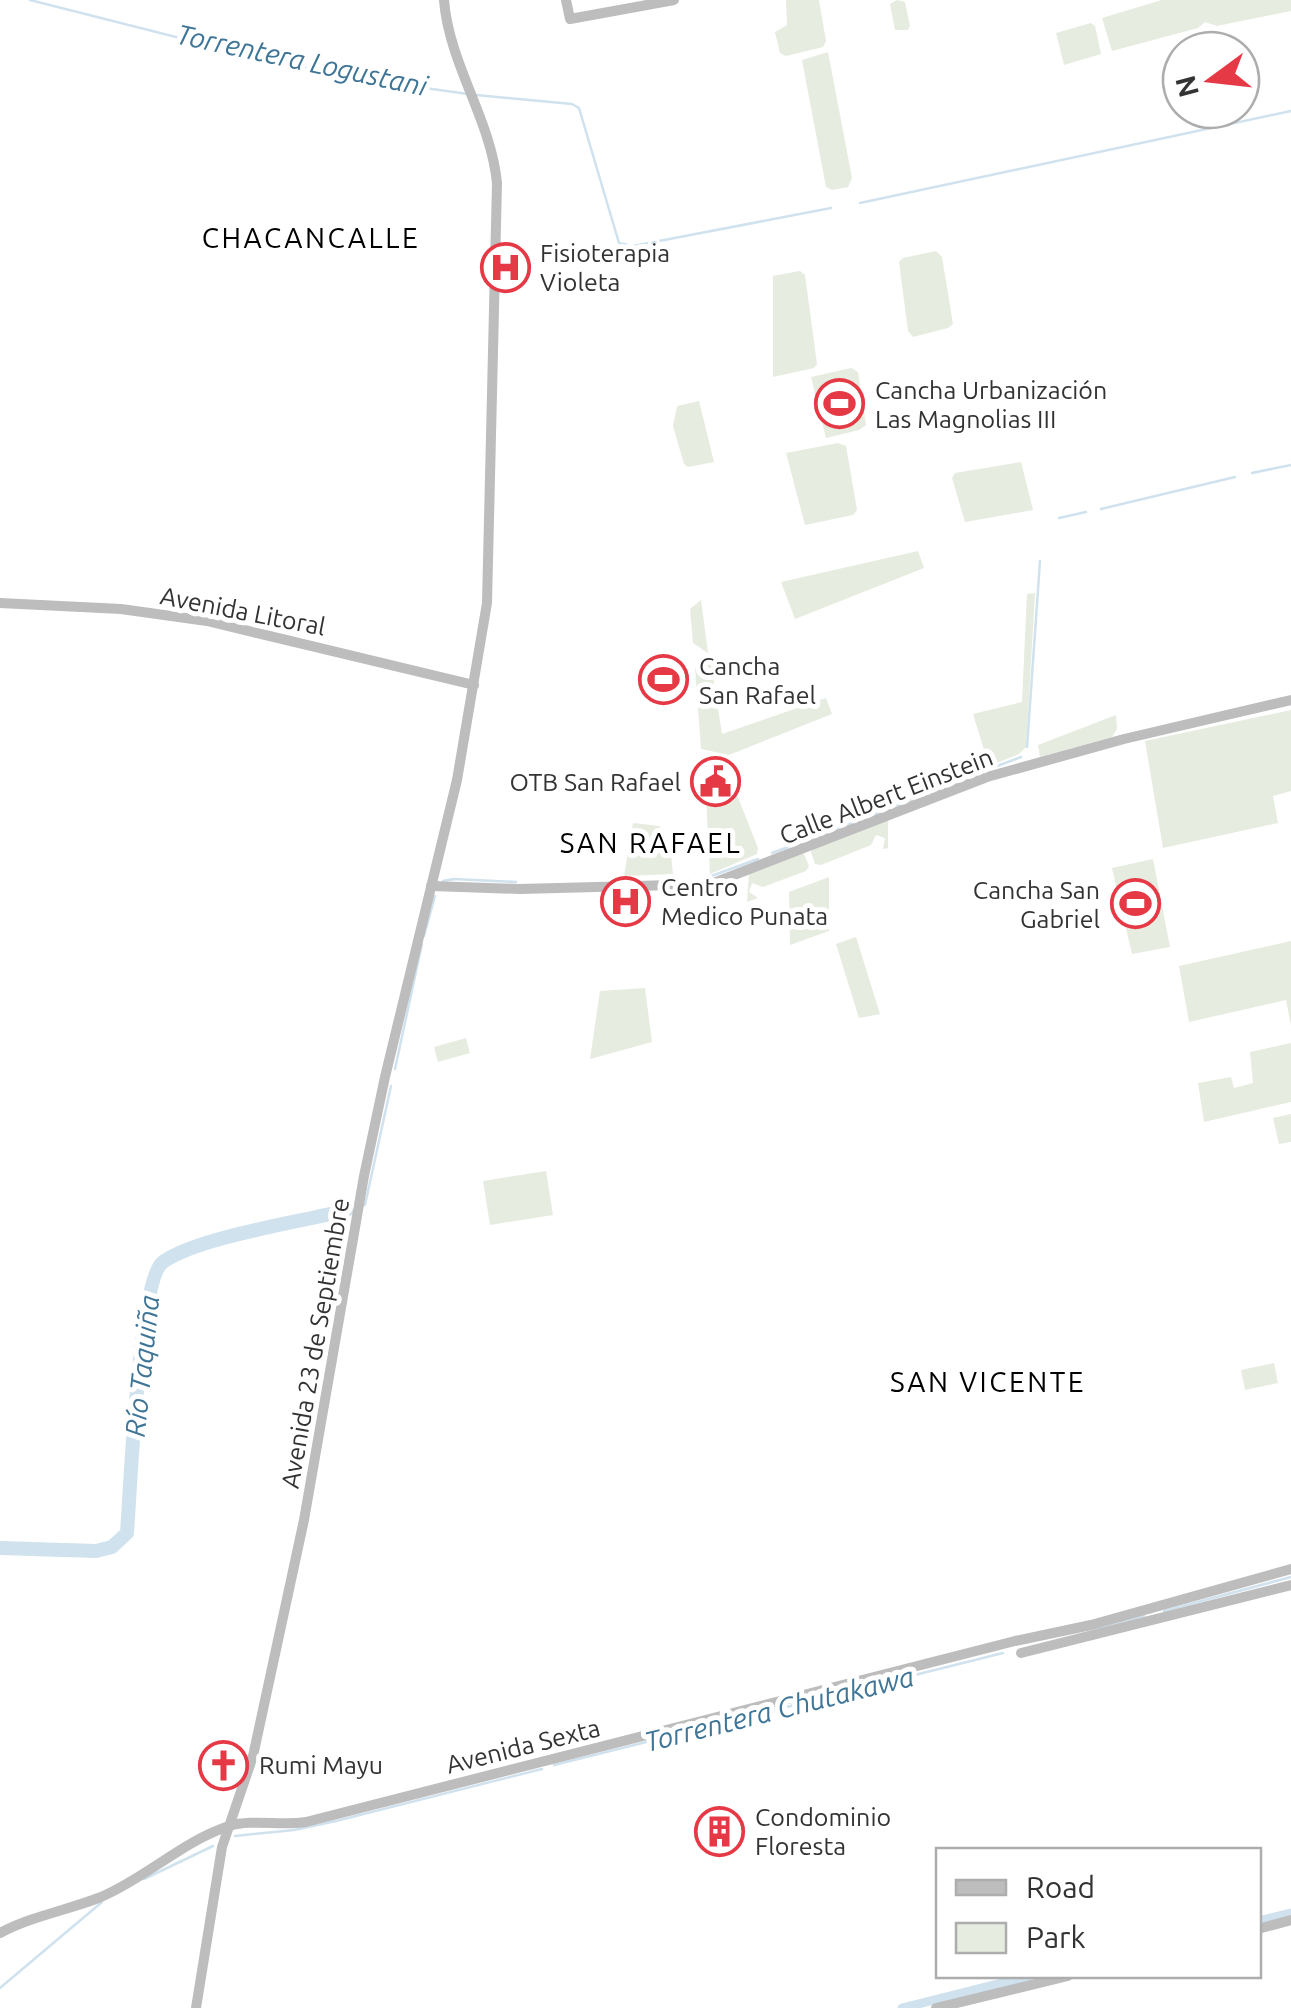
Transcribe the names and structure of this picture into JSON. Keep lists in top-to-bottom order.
{
  "streets": {
    "street": [
      "Avenida Litoral",
      "Calle Albert Einstein",
      "Avenida 23 de Septiembre",
      "Avenida Sexta"
    ]
  },
  "crossings": [
    ["Avenida Litoral", "Avenida 23 de Septiembre"],
    ["Calle Albert Einstein", "Avenida 23 de Septiembre"],
    ["Avenida 23 de Septiembre", "Avenida Sexta"]
  ],
  "districts": ["CHACANCALLE", "SAN RAFAEL", "SAN VICENTE"],
  "water": ["Torrentera Logustani", "Río Taquiña", "Torrentera Chutakawa"],
  "places": {
    "hospital": ["Fisioterapia Violeta", "Centro Medico Punata"],
    "sports": ["Cancha Urbanización Las Magnolias III", "Cancha San Rafael", "Cancha San Gabriel"],
    "public building": ["OTB San Rafael"],
    "church": ["Rumi Mayu"],
    "building": ["Condominio Floresta"]
  },
  "legend": ["Road", "Park"],
  "north": "left"
}
